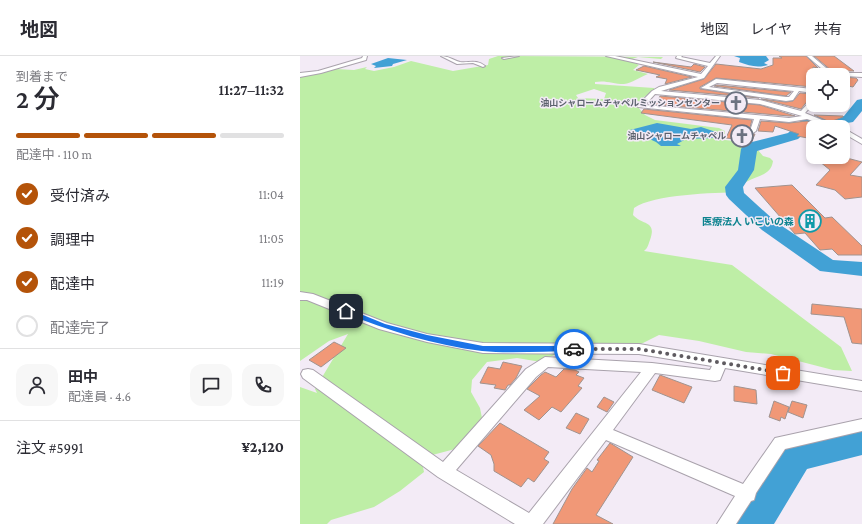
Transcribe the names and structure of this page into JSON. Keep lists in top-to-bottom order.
{
  "places": {
    "church": ["油山シャロームチャペルミッションセンター", "油山シャロームチャペル"],
    "building": ["医療法人 いこいの森"]
  },
  "page": {
    "header": "地図",
    "nav": ["地図", "レイヤ", "共有"],
    "heading": ["2 分", "到着まで", "11:27–11:32"],
    "panel": [
      "田中",
      "配達員 · 4.6",
      "注文 #5991",
      "¥2,120"
    ],
    "bar": "配達中 · 110 m",
    "list": [
      ["受付済み", "11:04"],
      ["調理中", "11:05"],
      ["配達中", "11:19"],
      "配達完了"
    ]
  }
}
